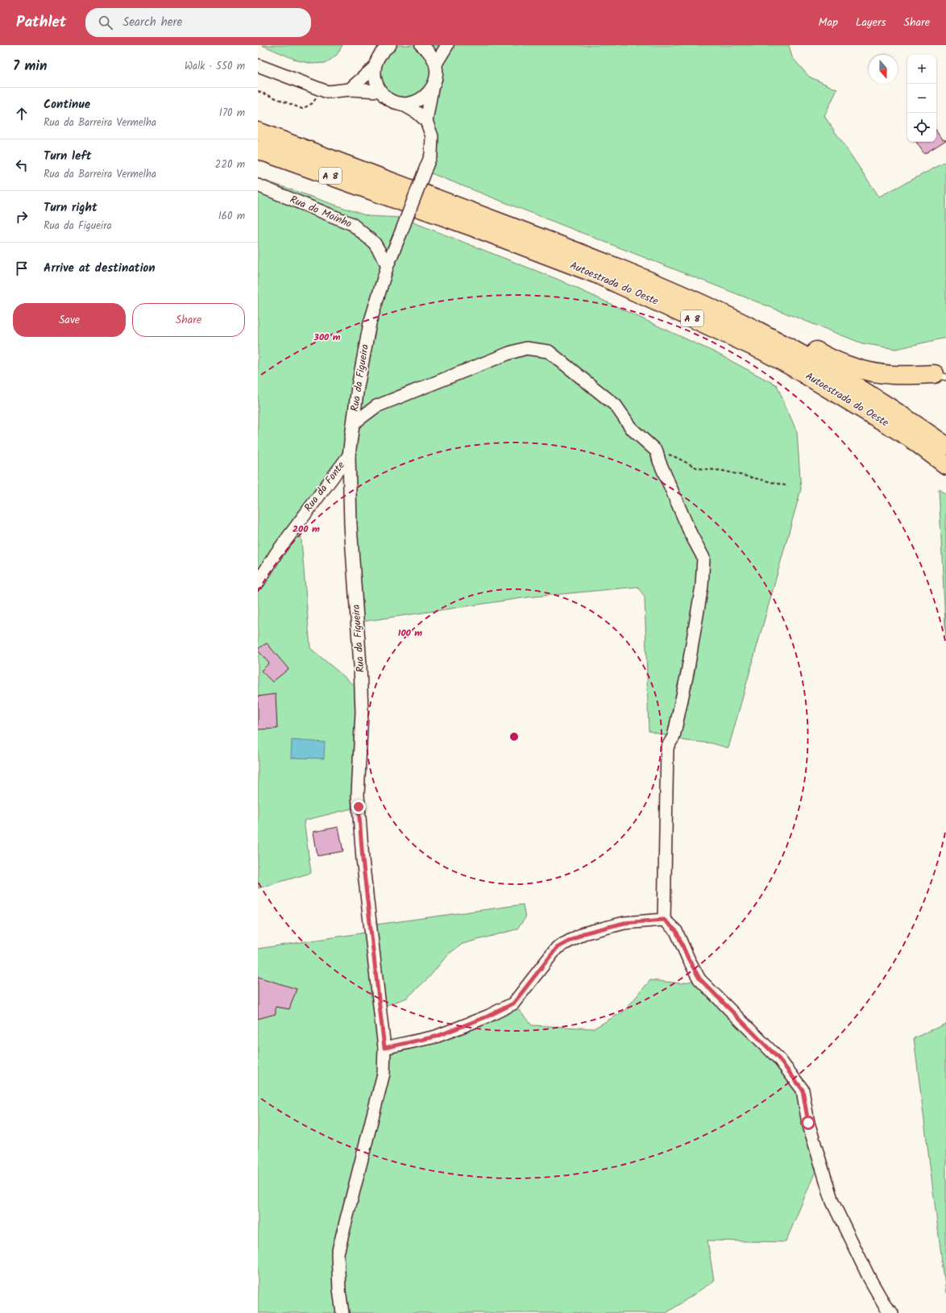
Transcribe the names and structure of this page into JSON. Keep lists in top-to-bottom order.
{
  "streets": {
    "highway": ["A 8", "Autoestrada do Oeste"],
    "street": ["Rua do Moinho", "Rua da Figueira", "Rua da Fonte"]
  },
  "crossings": [
    ["Rua do Moinho", "Rua da Figueira"],
    ["Rua da Figueira", "Rua da Fonte"]
  ],
  "north": "bottom",
  "page": {
    "header": "Pathlet",
    "search": "Search here",
    "nav": ["Map", "Layers", "Share"],
    "heading": ["7 min", "Walk · 550 m"],
    "map_buttons": ["+", "−"],
    "list": [
      ["Continue", "Rua da Barreira Vermelha", "170 m"],
      ["Turn left", "Rua da Barreira Vermelha", "220 m"],
      ["Turn right", "Rua da Figueira", "160 m"],
      "Arrive at destination"
    ],
    "buttons": ["Save", "Share"]
  },
  "rings": ["300 m", "200 m", "100 m"]
}
